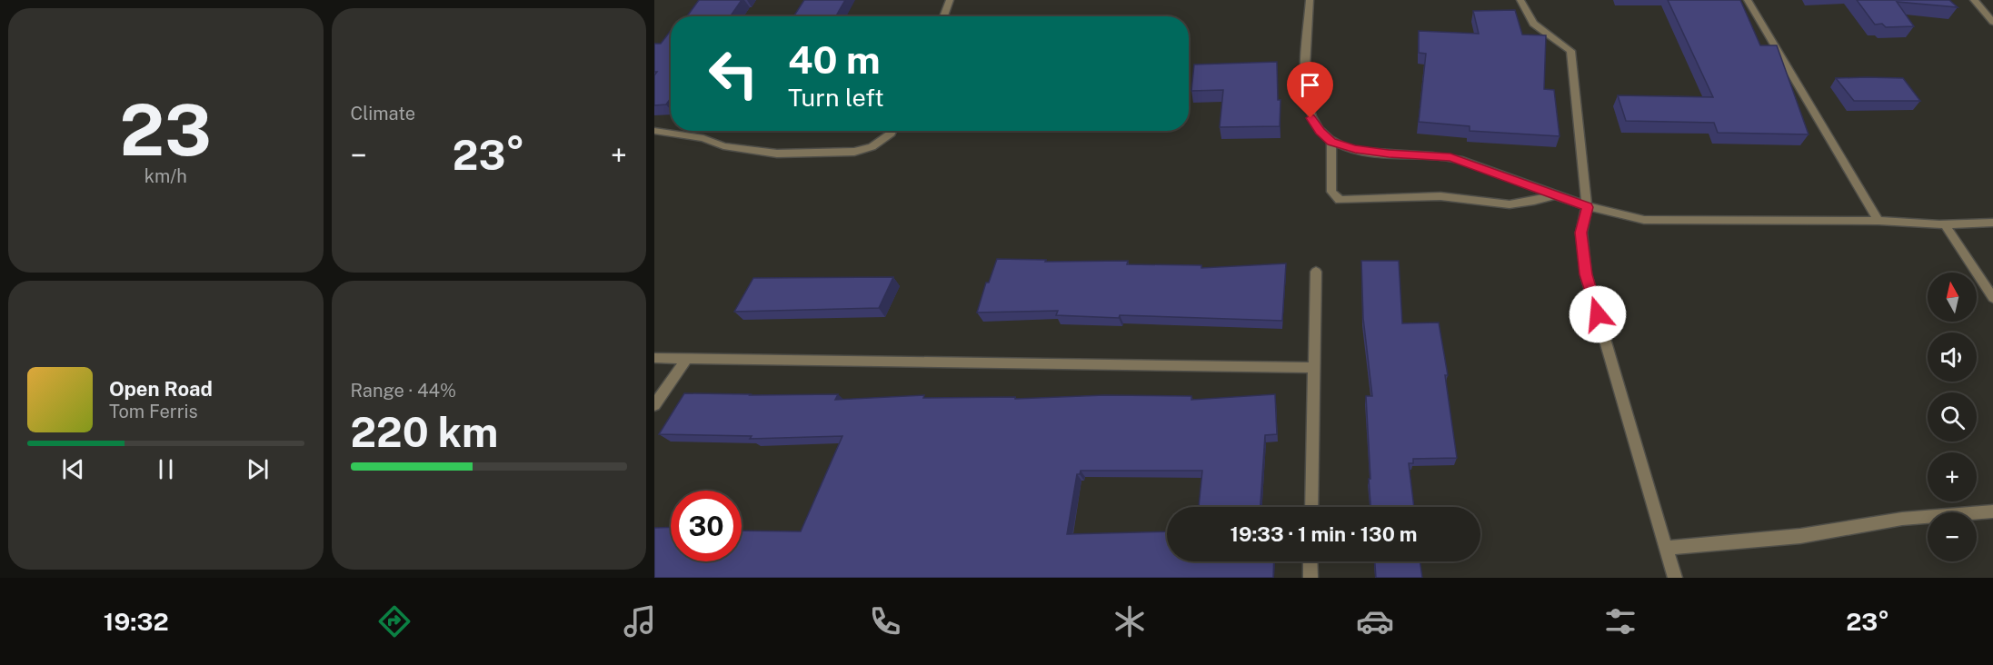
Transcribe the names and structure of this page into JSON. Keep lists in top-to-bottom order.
{
  "north": "top",
  "page": {
    "tile": [
      ["23", "km/h"],
      "Climate",
      ["Range · 44%", "220 km"]
    ],
    "turn": ["40 m", "Turn left"],
    "heat": ["−", "23°", "+"],
    "map_buttons": ["+", "−"],
    "song": ["Open Road", "Tom Ferris"],
    "limit": "30",
    "trip": "19:33 · 1 min · 130 m",
    "tabs": ["19:32", "23°"]
  }
}
